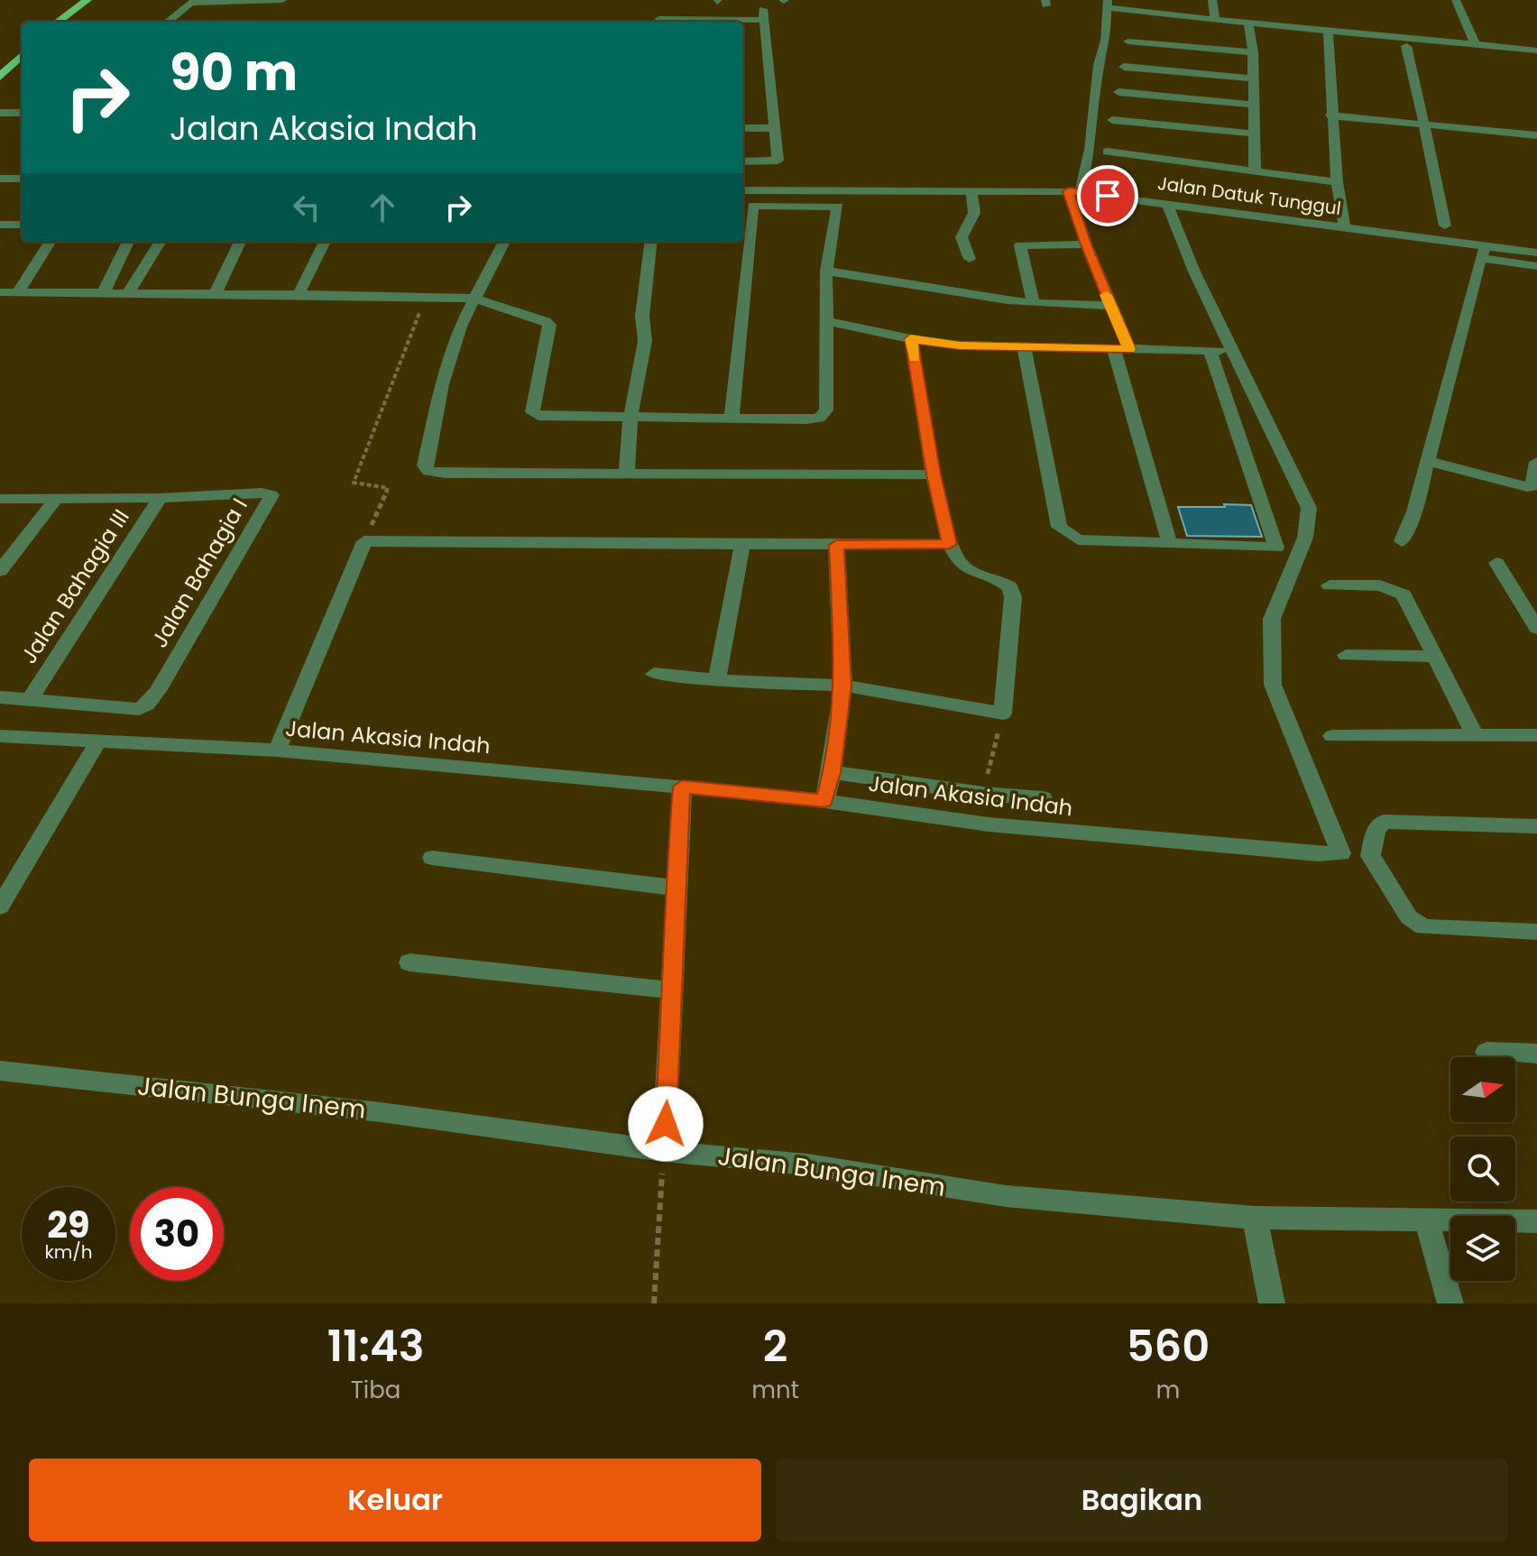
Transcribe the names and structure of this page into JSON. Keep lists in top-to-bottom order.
{
  "streets": {
    "street": [
      "Jalan Datuk Tunggul",
      "Jalan Bahagia I",
      "Jalan Bahagia III",
      "Jalan Akasia Indah",
      "Jalan Bunga Inem"
    ]
  },
  "crossings": [
    ["Jalan Bahagia I", "Jalan Bahagia III"]
  ],
  "north": "right",
  "page": {
    "turn": ["90 m", "Jalan Akasia Indah"],
    "speed": "29 km/h",
    "limit": "30",
    "eta": [
      "11:43",
      "Tiba",
      "2",
      "mnt",
      "560",
      "m"
    ],
    "buttons": ["Keluar", "Bagikan"]
  }
}
